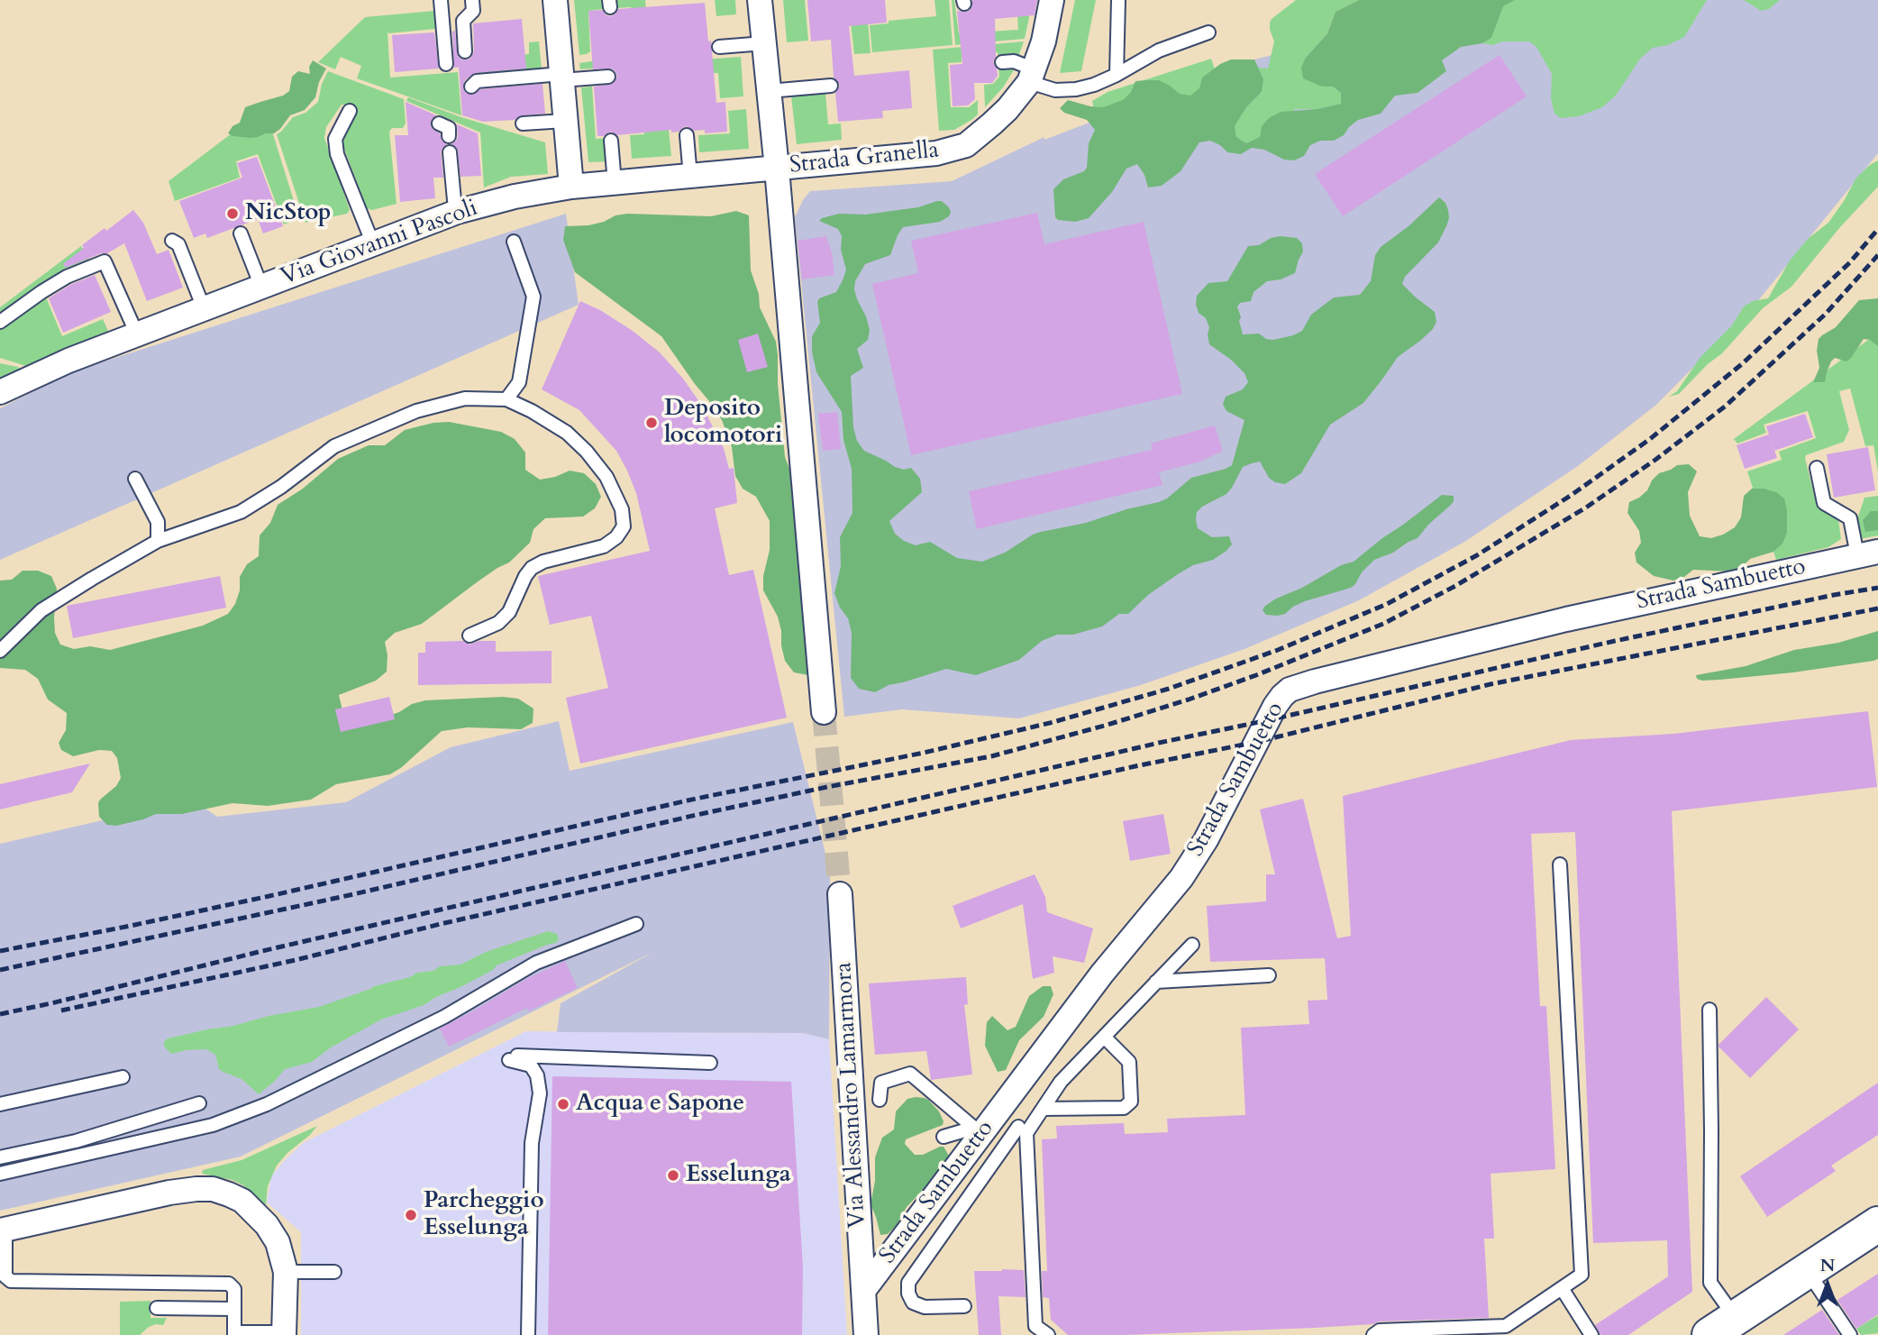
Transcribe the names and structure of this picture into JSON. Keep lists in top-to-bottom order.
{
  "streets": {
    "street": [
      "Strada Granella",
      "Via Giovanni Pascoli",
      "Strada Sambuetto",
      "Via Alessandro Lamarmora"
    ]
  },
  "crossings": [
    ["Strada Granella", "Via Giovanni Pascoli"],
    ["Strada Sambuetto", "Via Alessandro Lamarmora"]
  ],
  "places": [
    "NicStop",
    "Deposito locomotori",
    "Acqua e Sapone",
    "Esselunga",
    "Parcheggio Esselunga"
  ],
  "north": "top"
}
